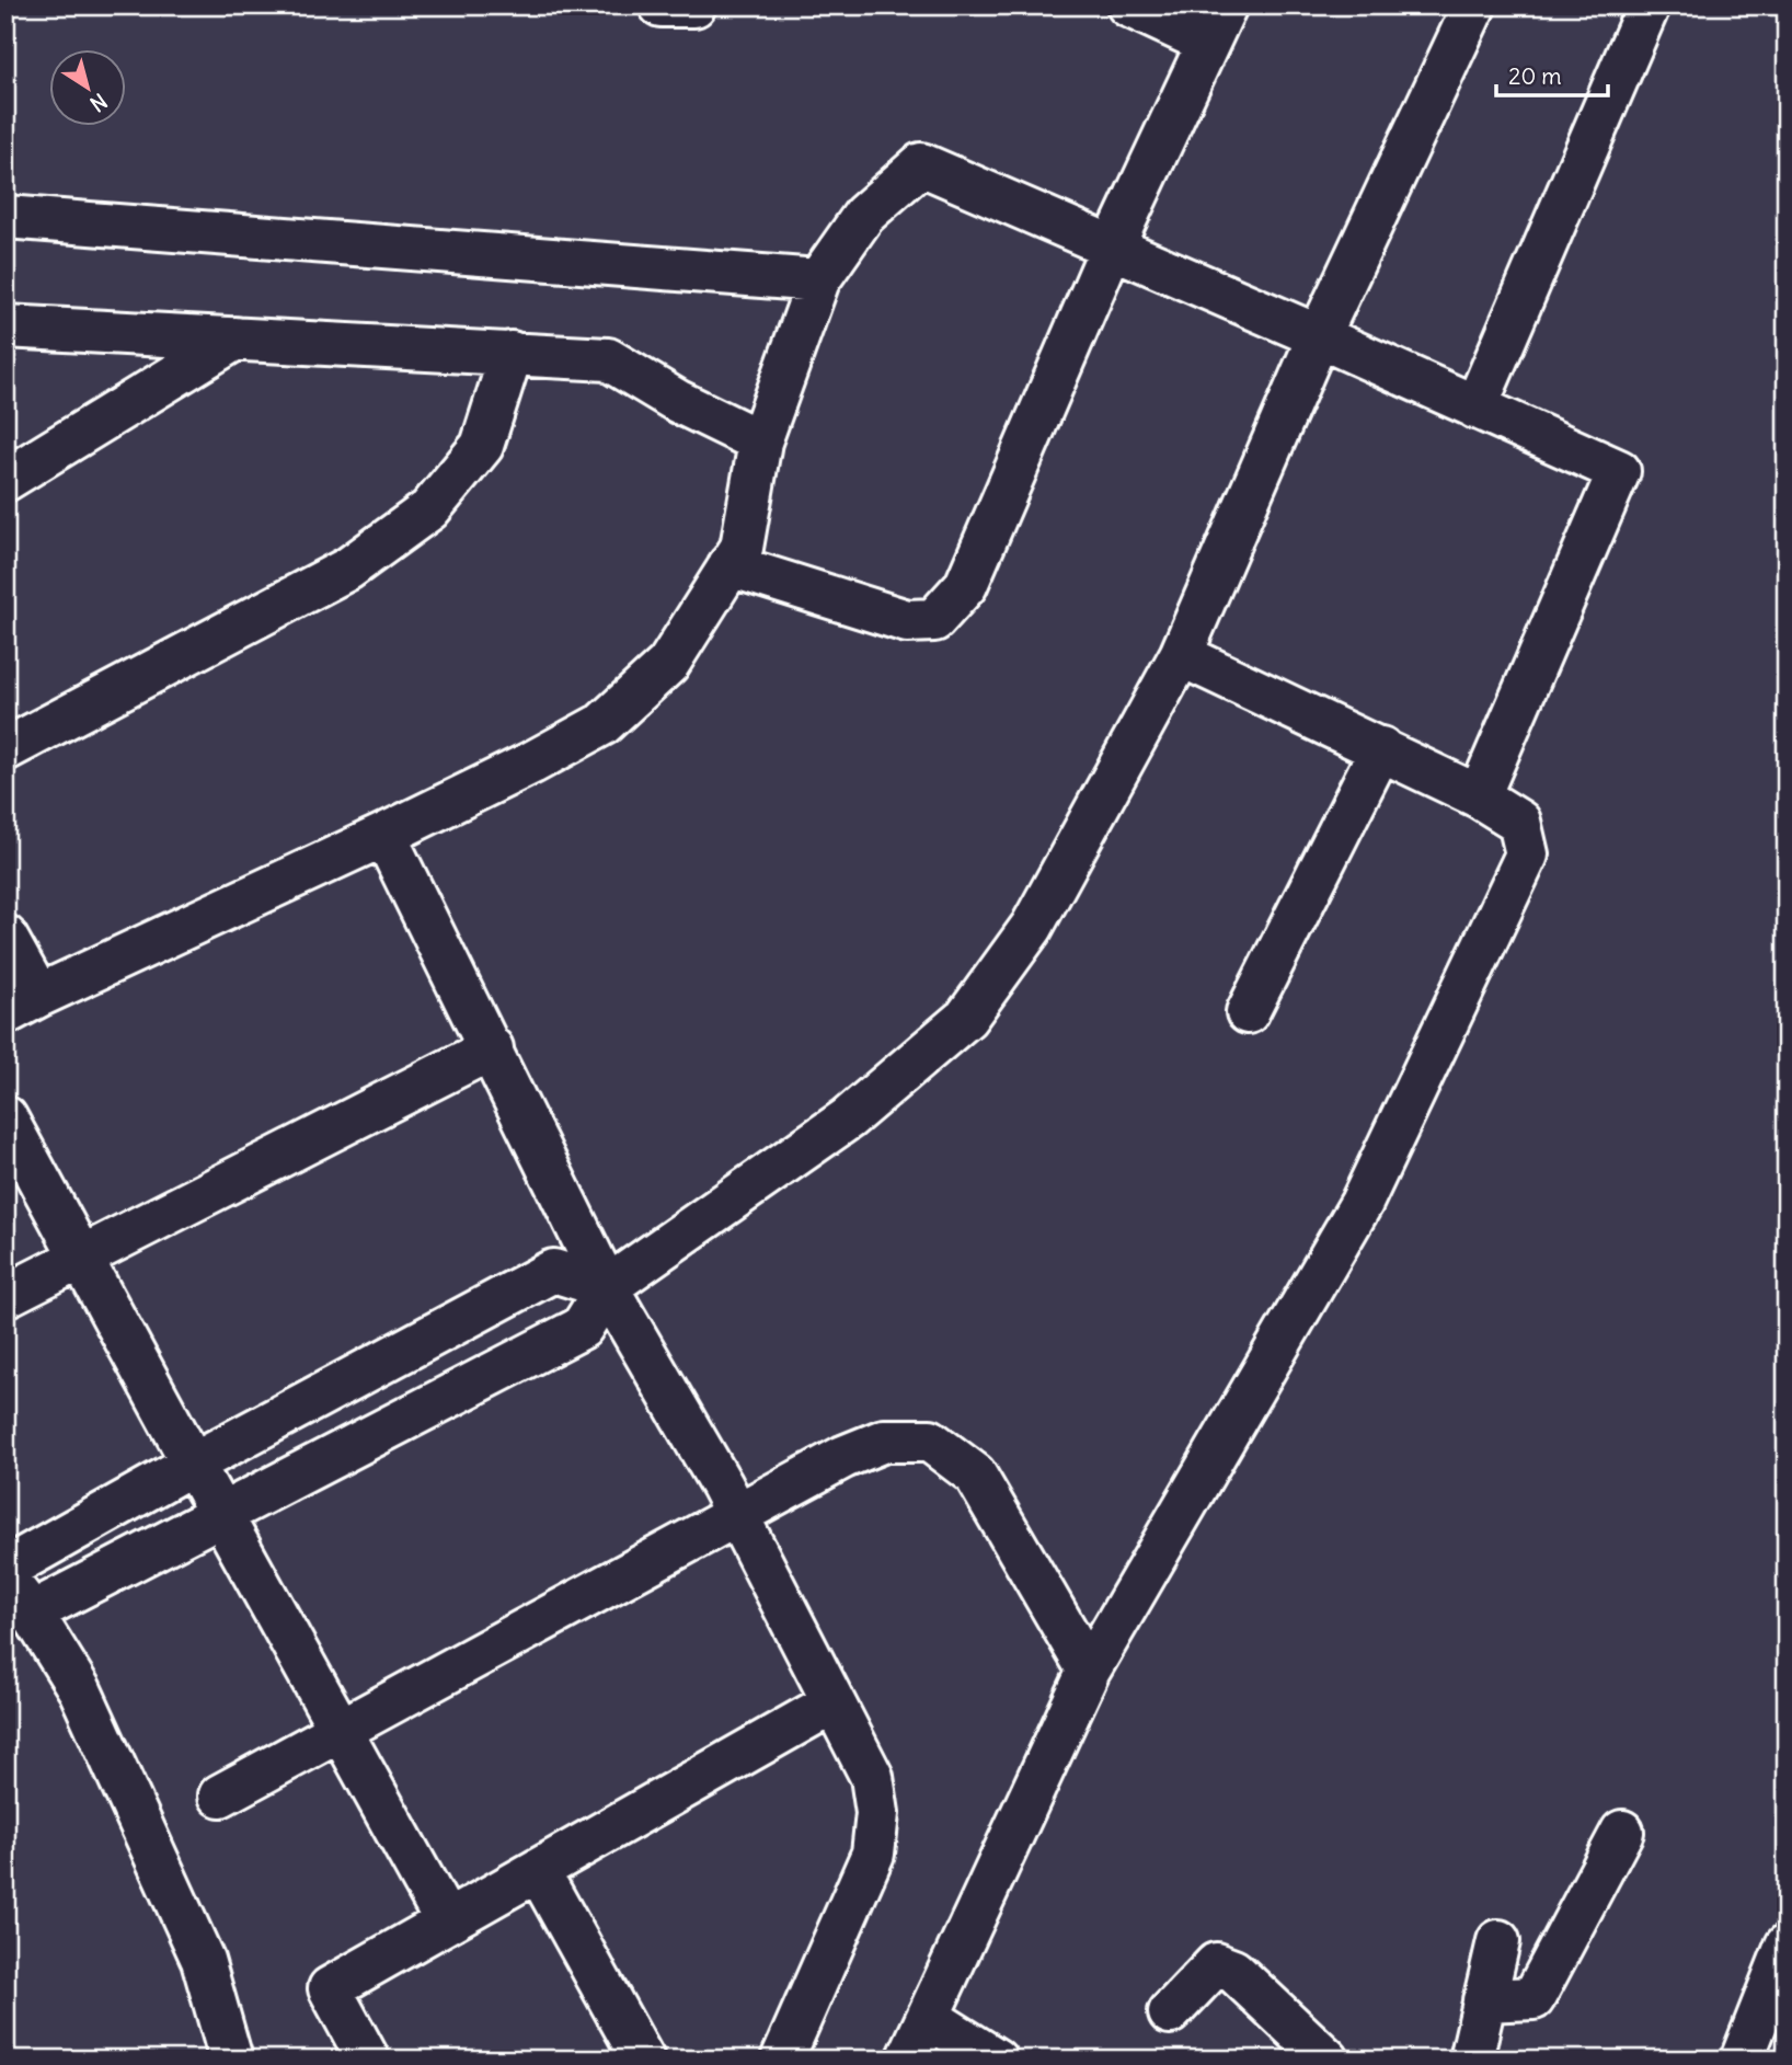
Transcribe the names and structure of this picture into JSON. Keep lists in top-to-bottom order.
{
  "scale_bar": "20 m",
  "north": "bottom right"
}
